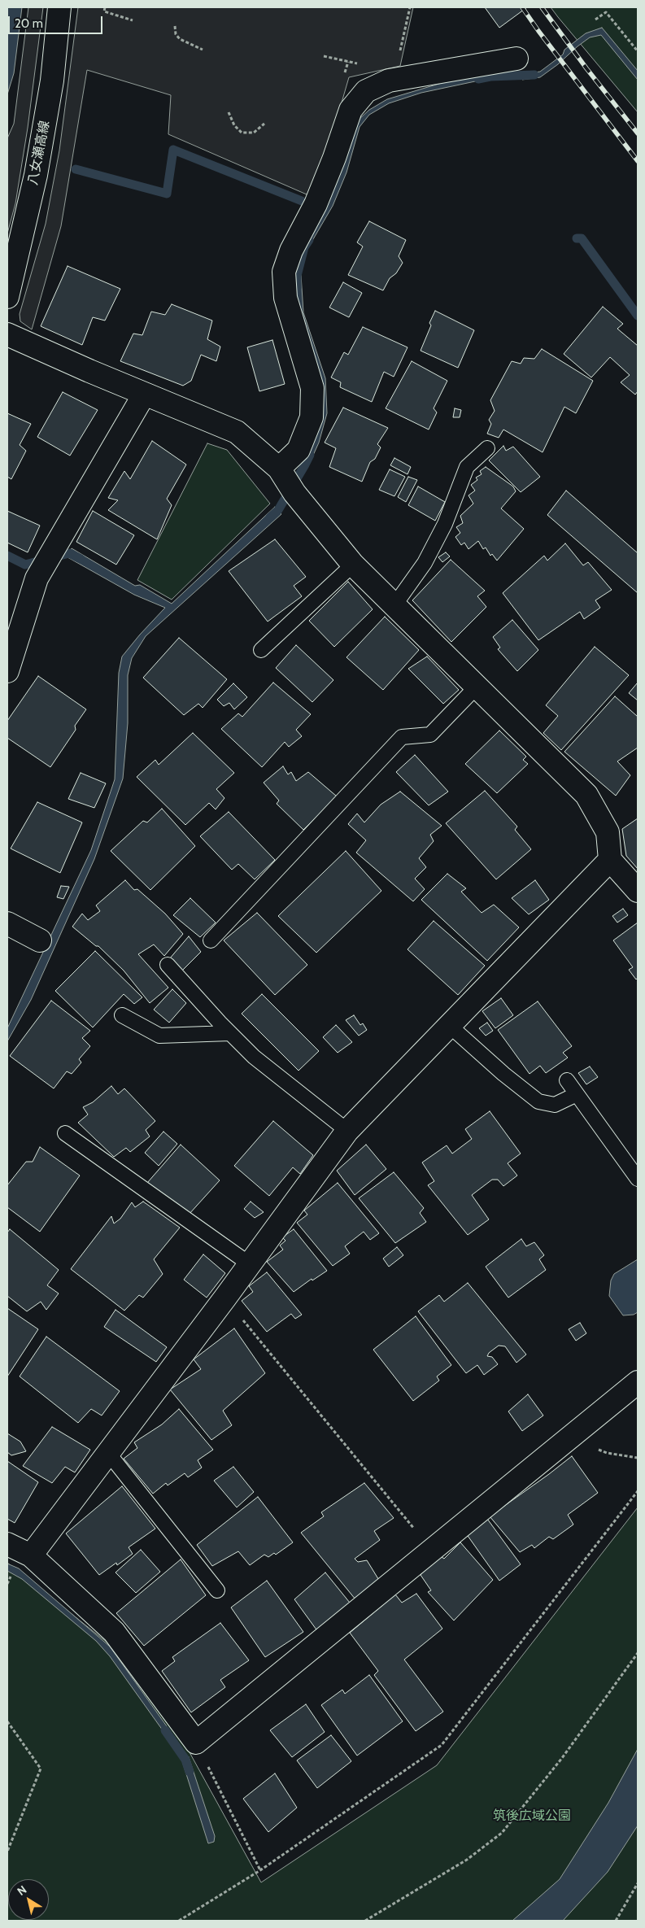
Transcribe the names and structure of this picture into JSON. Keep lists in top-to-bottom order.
{
  "streets": {
    "street": ["八女瀬高線"]
  },
  "parks": ["筑後広域公園"],
  "scale_bar": "20 m",
  "north": "top left"
}
